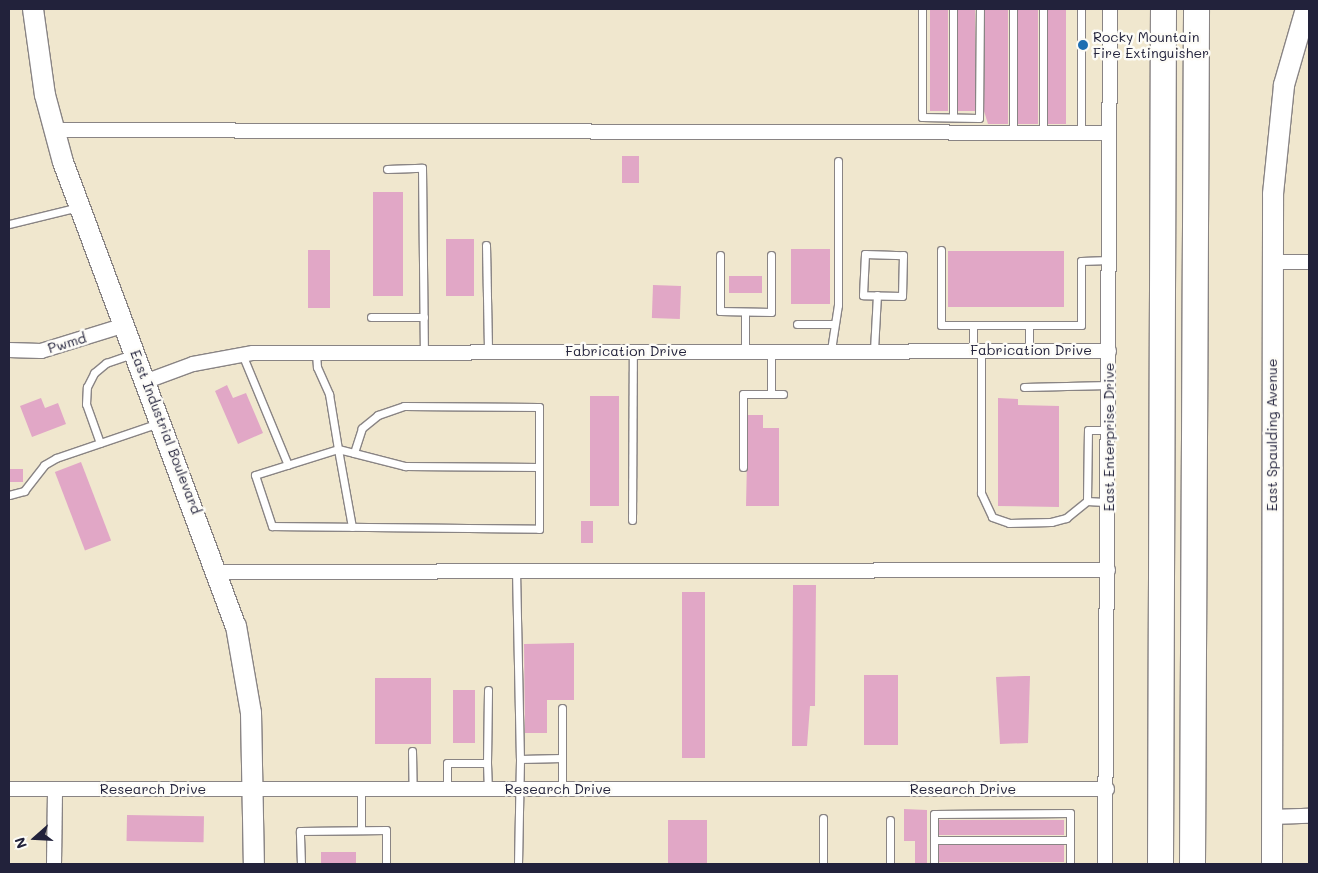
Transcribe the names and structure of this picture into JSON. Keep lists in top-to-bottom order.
{
  "streets": {
    "street": [
      "Pwmd",
      "Fabrication Drive",
      "East Industrial Boulevard",
      "East Spaulding Avenue",
      "East Enterprise Drive",
      "Research Drive"
    ]
  },
  "crossings": [
    ["Pwmd", "East Industrial Boulevard"],
    ["Fabrication Drive", "East Industrial Boulevard"],
    ["Fabrication Drive", "East Enterprise Drive"],
    ["East Industrial Boulevard", "Research Drive"],
    ["East Enterprise Drive", "Research Drive"]
  ],
  "places": ["Rocky Mountain Fire Extinguisher"],
  "north": "left"
}
